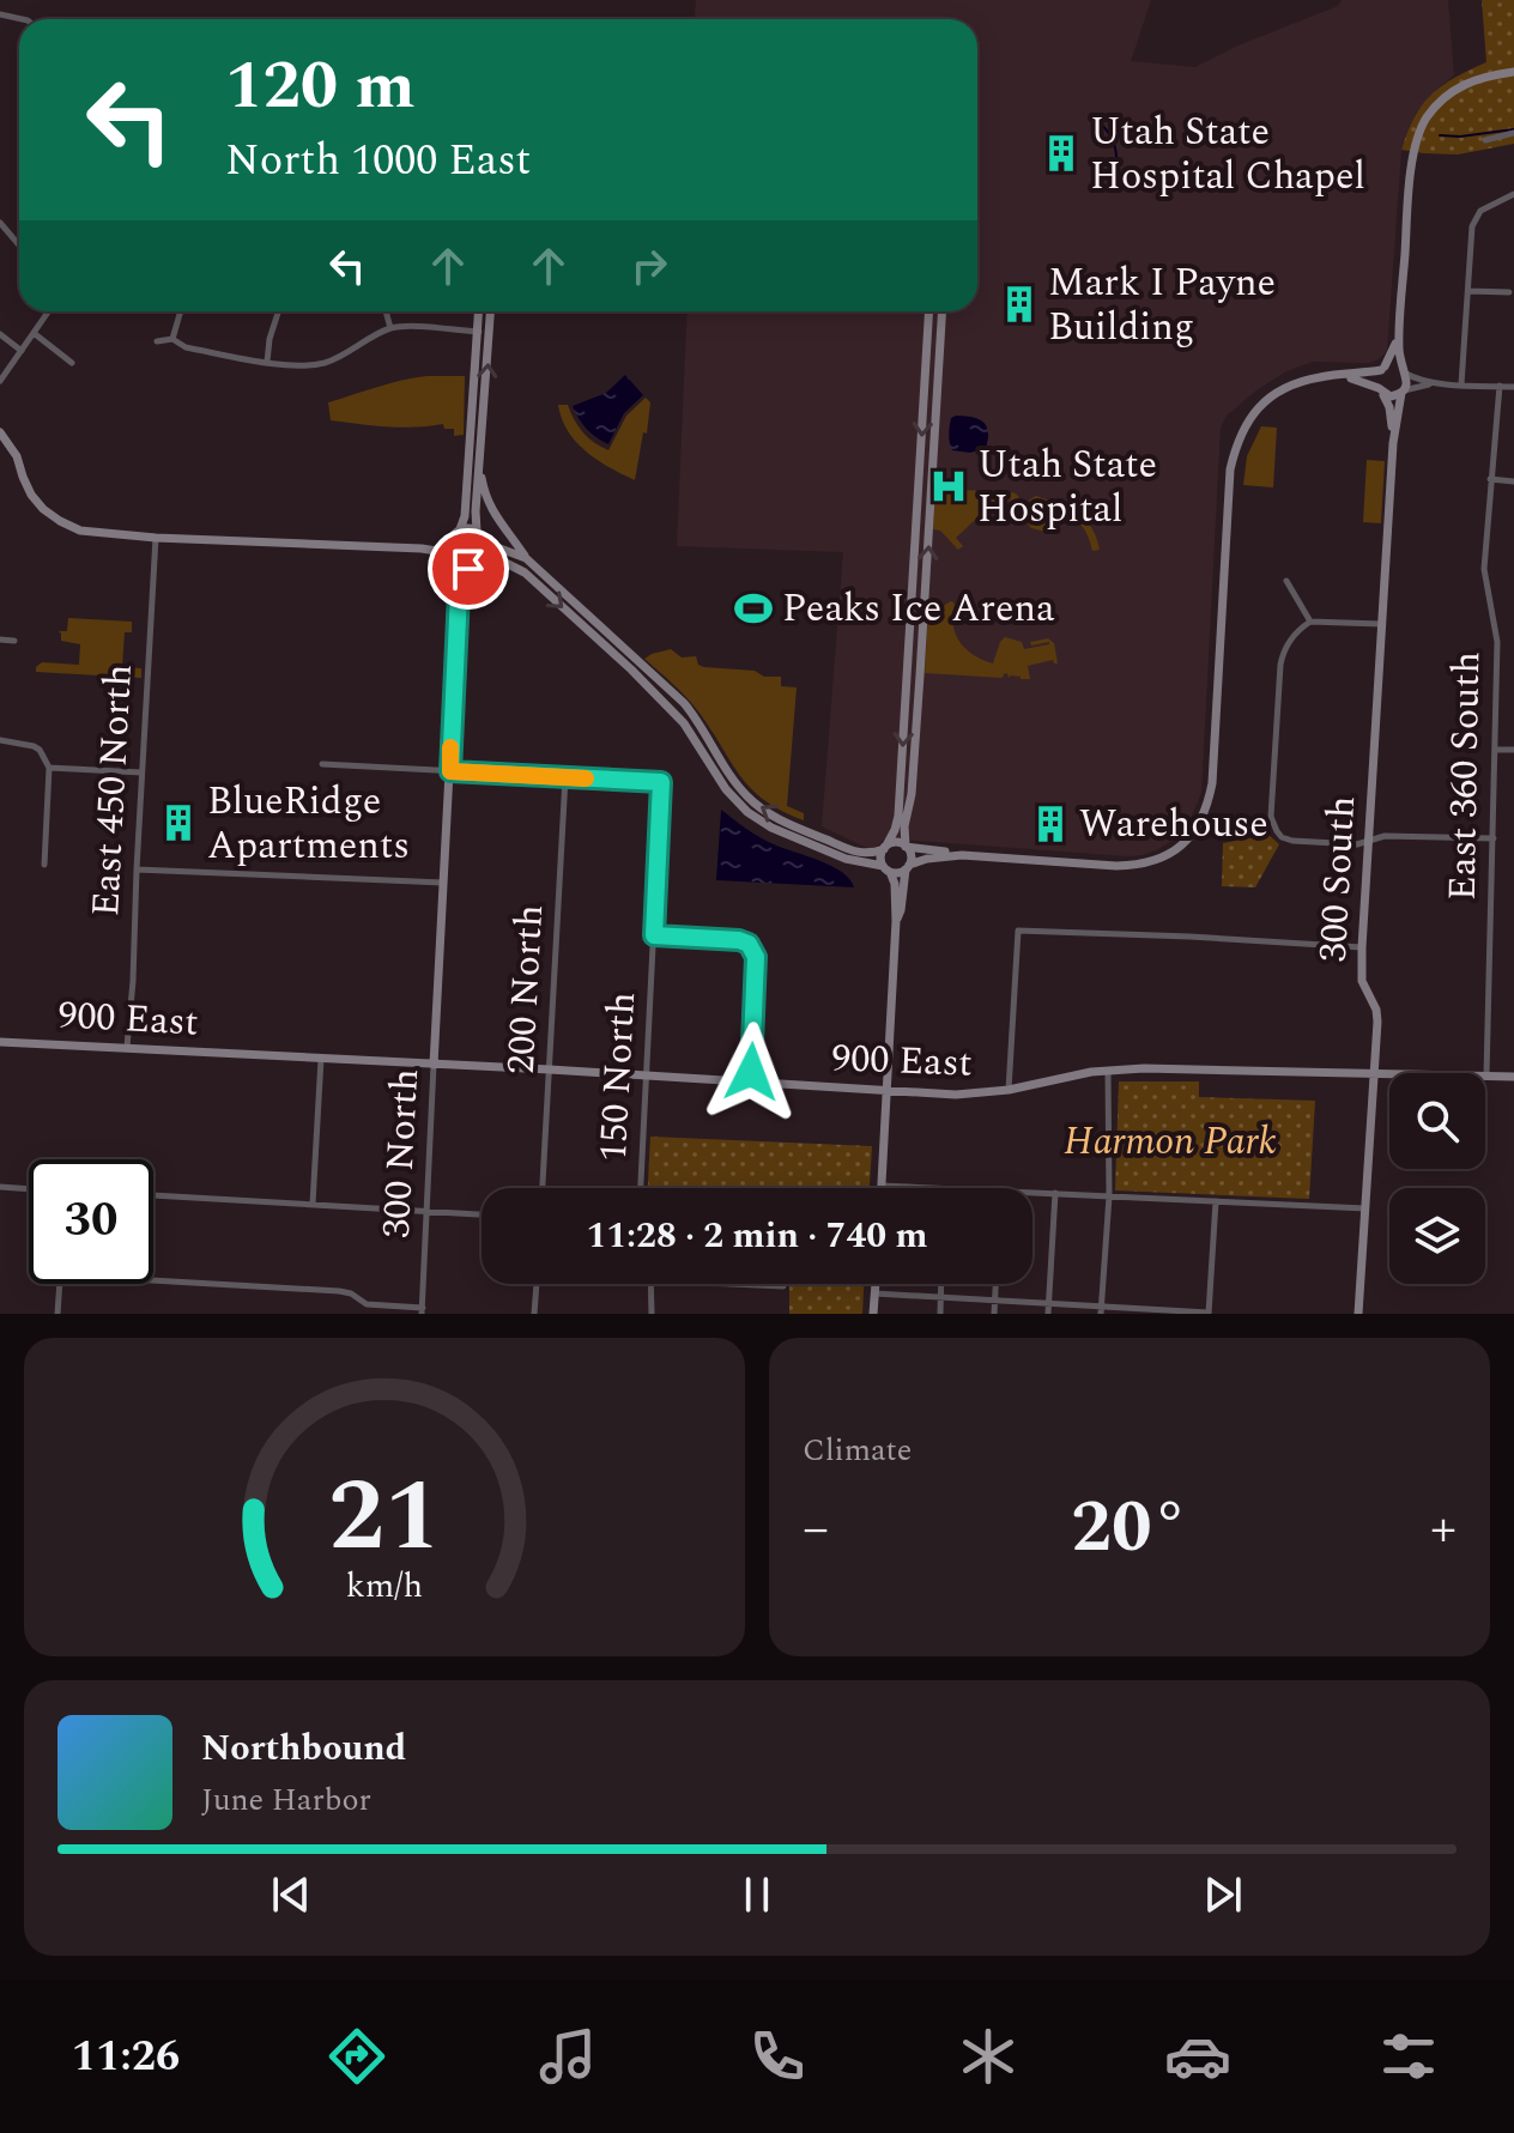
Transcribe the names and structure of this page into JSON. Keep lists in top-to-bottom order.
{
  "streets": {
    "street": [
      "East 360 South",
      "East 450 North",
      "300 South",
      "200 North",
      "900 East",
      "150 North",
      "300 North"
    ]
  },
  "crossings": [
    ["East 360 South", "900 East"],
    ["East 450 North", "900 East"],
    ["300 South", "900 East"],
    ["200 North", "900 East"],
    ["200 North", "150 North"],
    ["900 East", "150 North"],
    ["900 East", "300 North"]
  ],
  "parks": ["Harmon Park"],
  "places": {
    "building": [
      "Utah State Hospital Chapel",
      "Mark I Payne Building",
      "BlueRidge Apartments",
      "Warehouse"
    ],
    "hospital": ["Utah State Hospital"],
    "sports": ["Peaks Ice Arena"]
  },
  "page": {
    "turn": ["120 m", "North 1000 East"],
    "limit": "30",
    "trip": "11:28 · 2 min · 740 m",
    "tile": "Climate",
    "heat": ["−", "20°", "+"],
    "song": ["Northbound", "June Harbor"],
    "tabs": "11:26",
    "gauge": ["21", "km/h"]
  }
}
